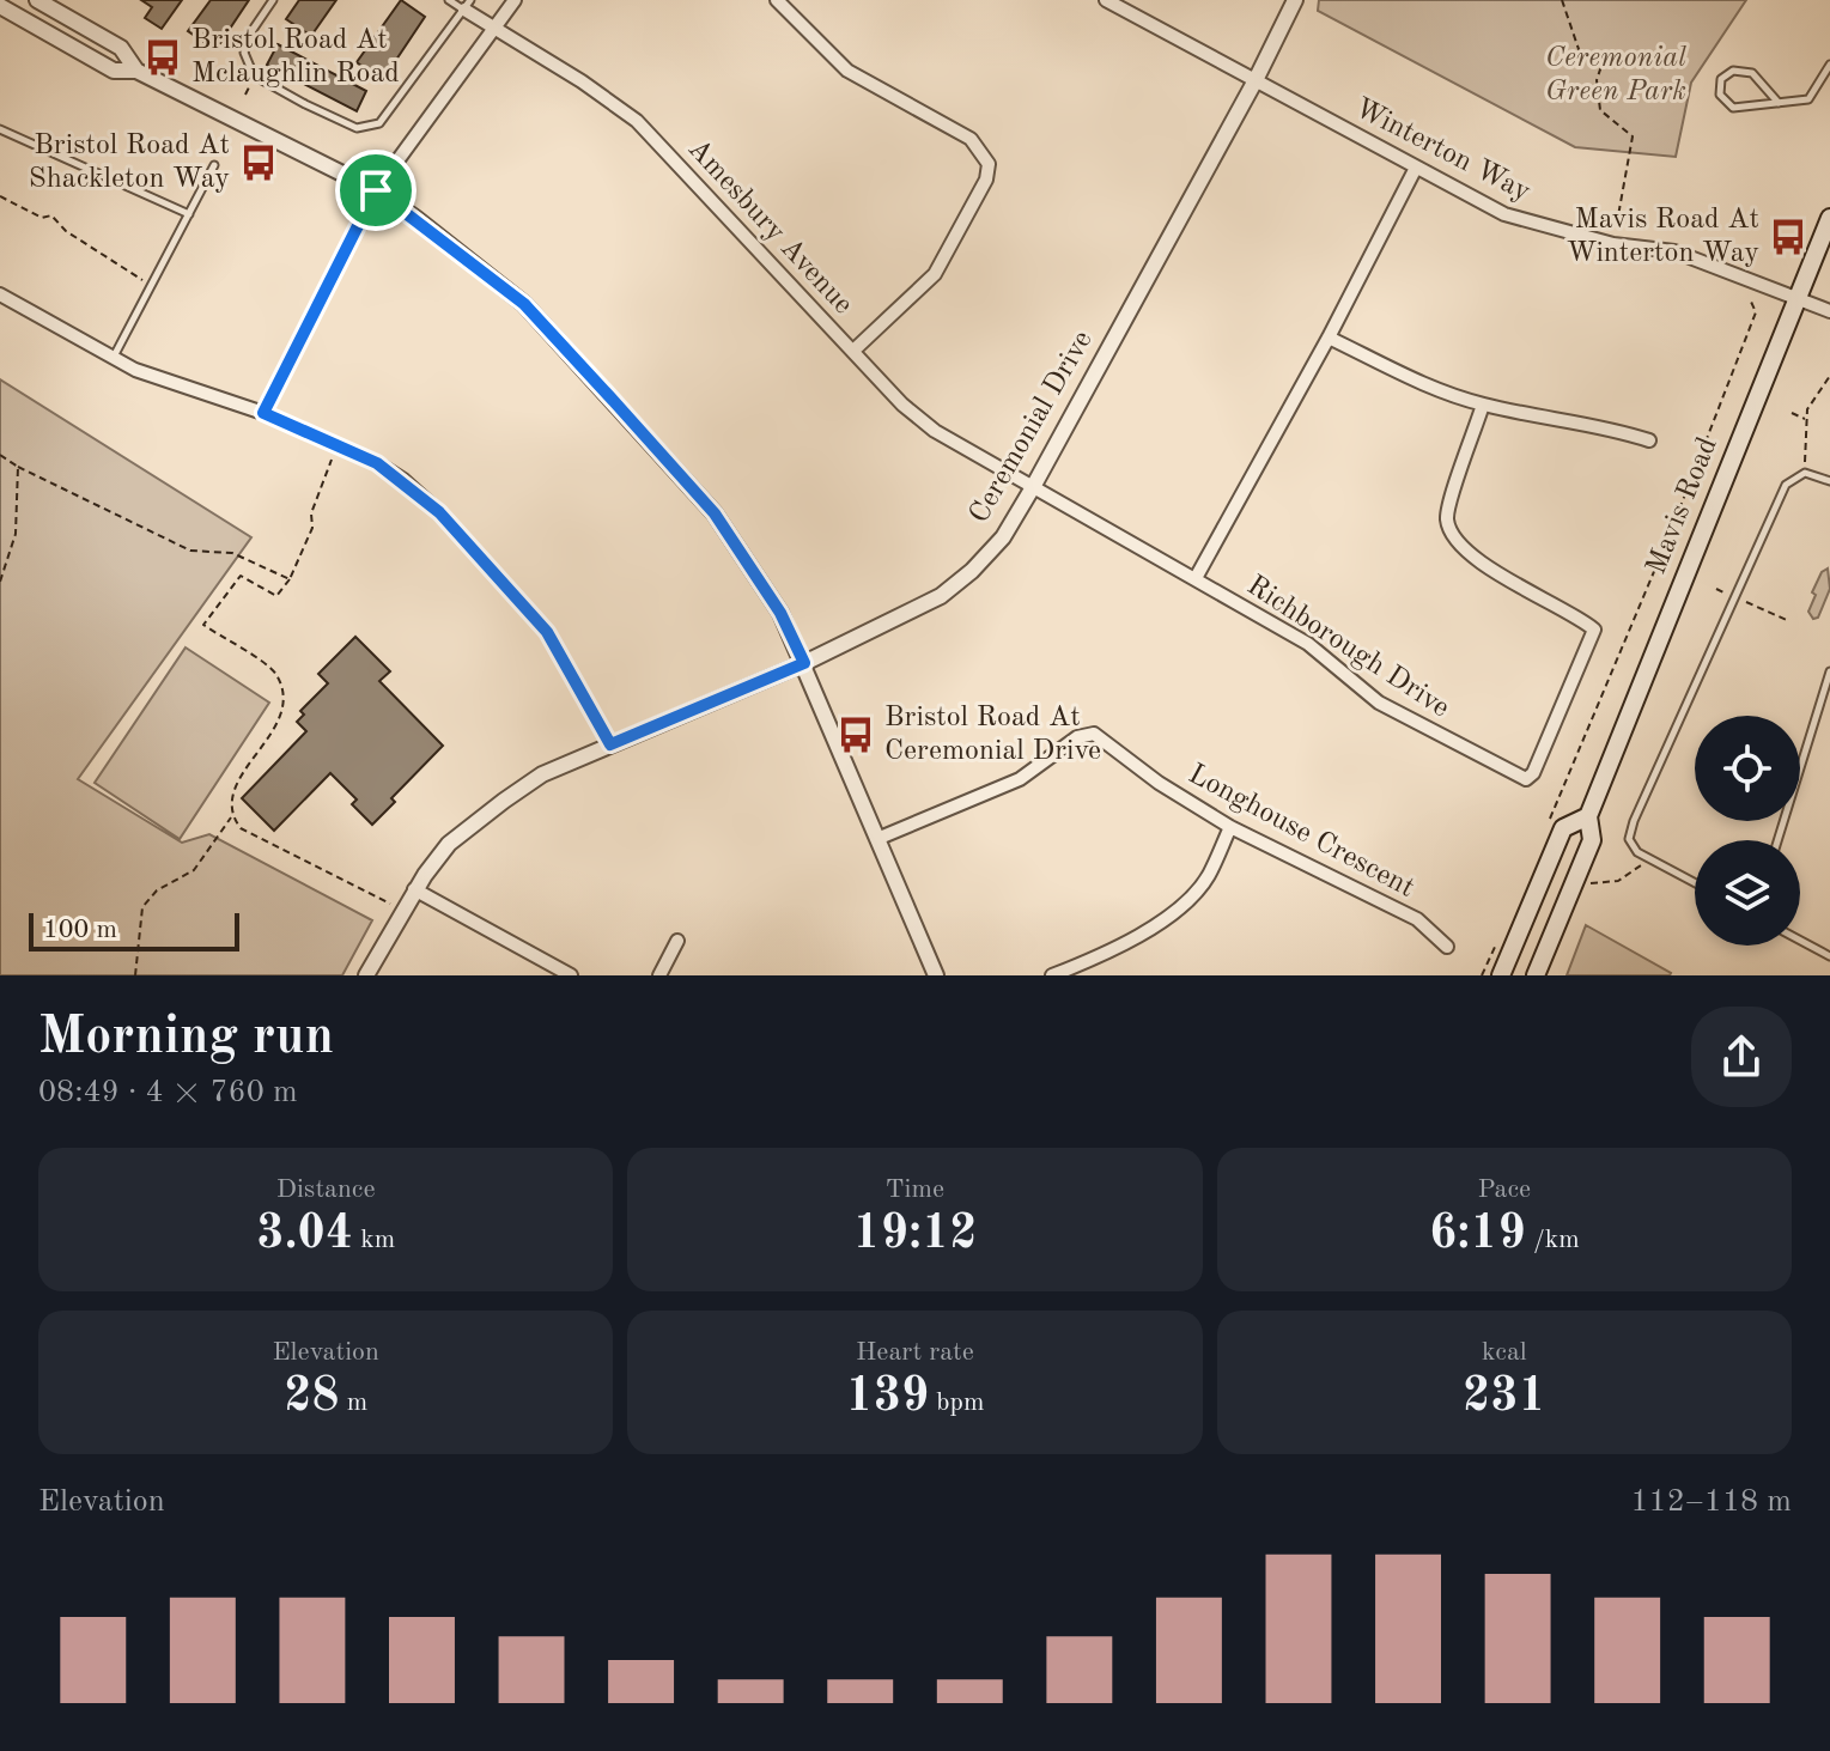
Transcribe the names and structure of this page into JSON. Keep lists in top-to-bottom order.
{
  "streets": {
    "main road": ["Mavis Road"],
    "street": [
      "Winterton Way",
      "Amesbury Avenue",
      "Ceremonial Drive",
      "Richborough Drive",
      "Longhouse Crescent"
    ]
  },
  "crossings": [
    ["Winterton Way", "Ceremonial Drive"],
    ["Winterton Way", "Mavis Road"],
    ["Amesbury Avenue", "Ceremonial Drive"],
    ["Amesbury Avenue", "Richborough Drive"],
    ["Ceremonial Drive", "Richborough Drive"]
  ],
  "parks": ["Ceremonial Green Park"],
  "places": {
    "bus stop": [
      "Bristol Road At Mclaughlin Road",
      "Bristol Road At Shackleton Way",
      "Mavis Road At Winterton Way",
      "Bristol Road At Ceremonial Drive"
    ]
  },
  "scale_bar": "100 m",
  "page": {
    "scale": "100 m",
    "heading": ["Morning run", "08:49 · 4 × 760 m"],
    "stats": [
      ["Distance", "3.04 km"],
      ["Time", "19:12"],
      ["Pace", "6:19 /km"],
      ["Elevation", "28 m"],
      ["Heart rate", "139 bpm"],
      ["kcal", "231"]
    ],
    "chart": ["Elevation", "112–118 m"]
  }
}
